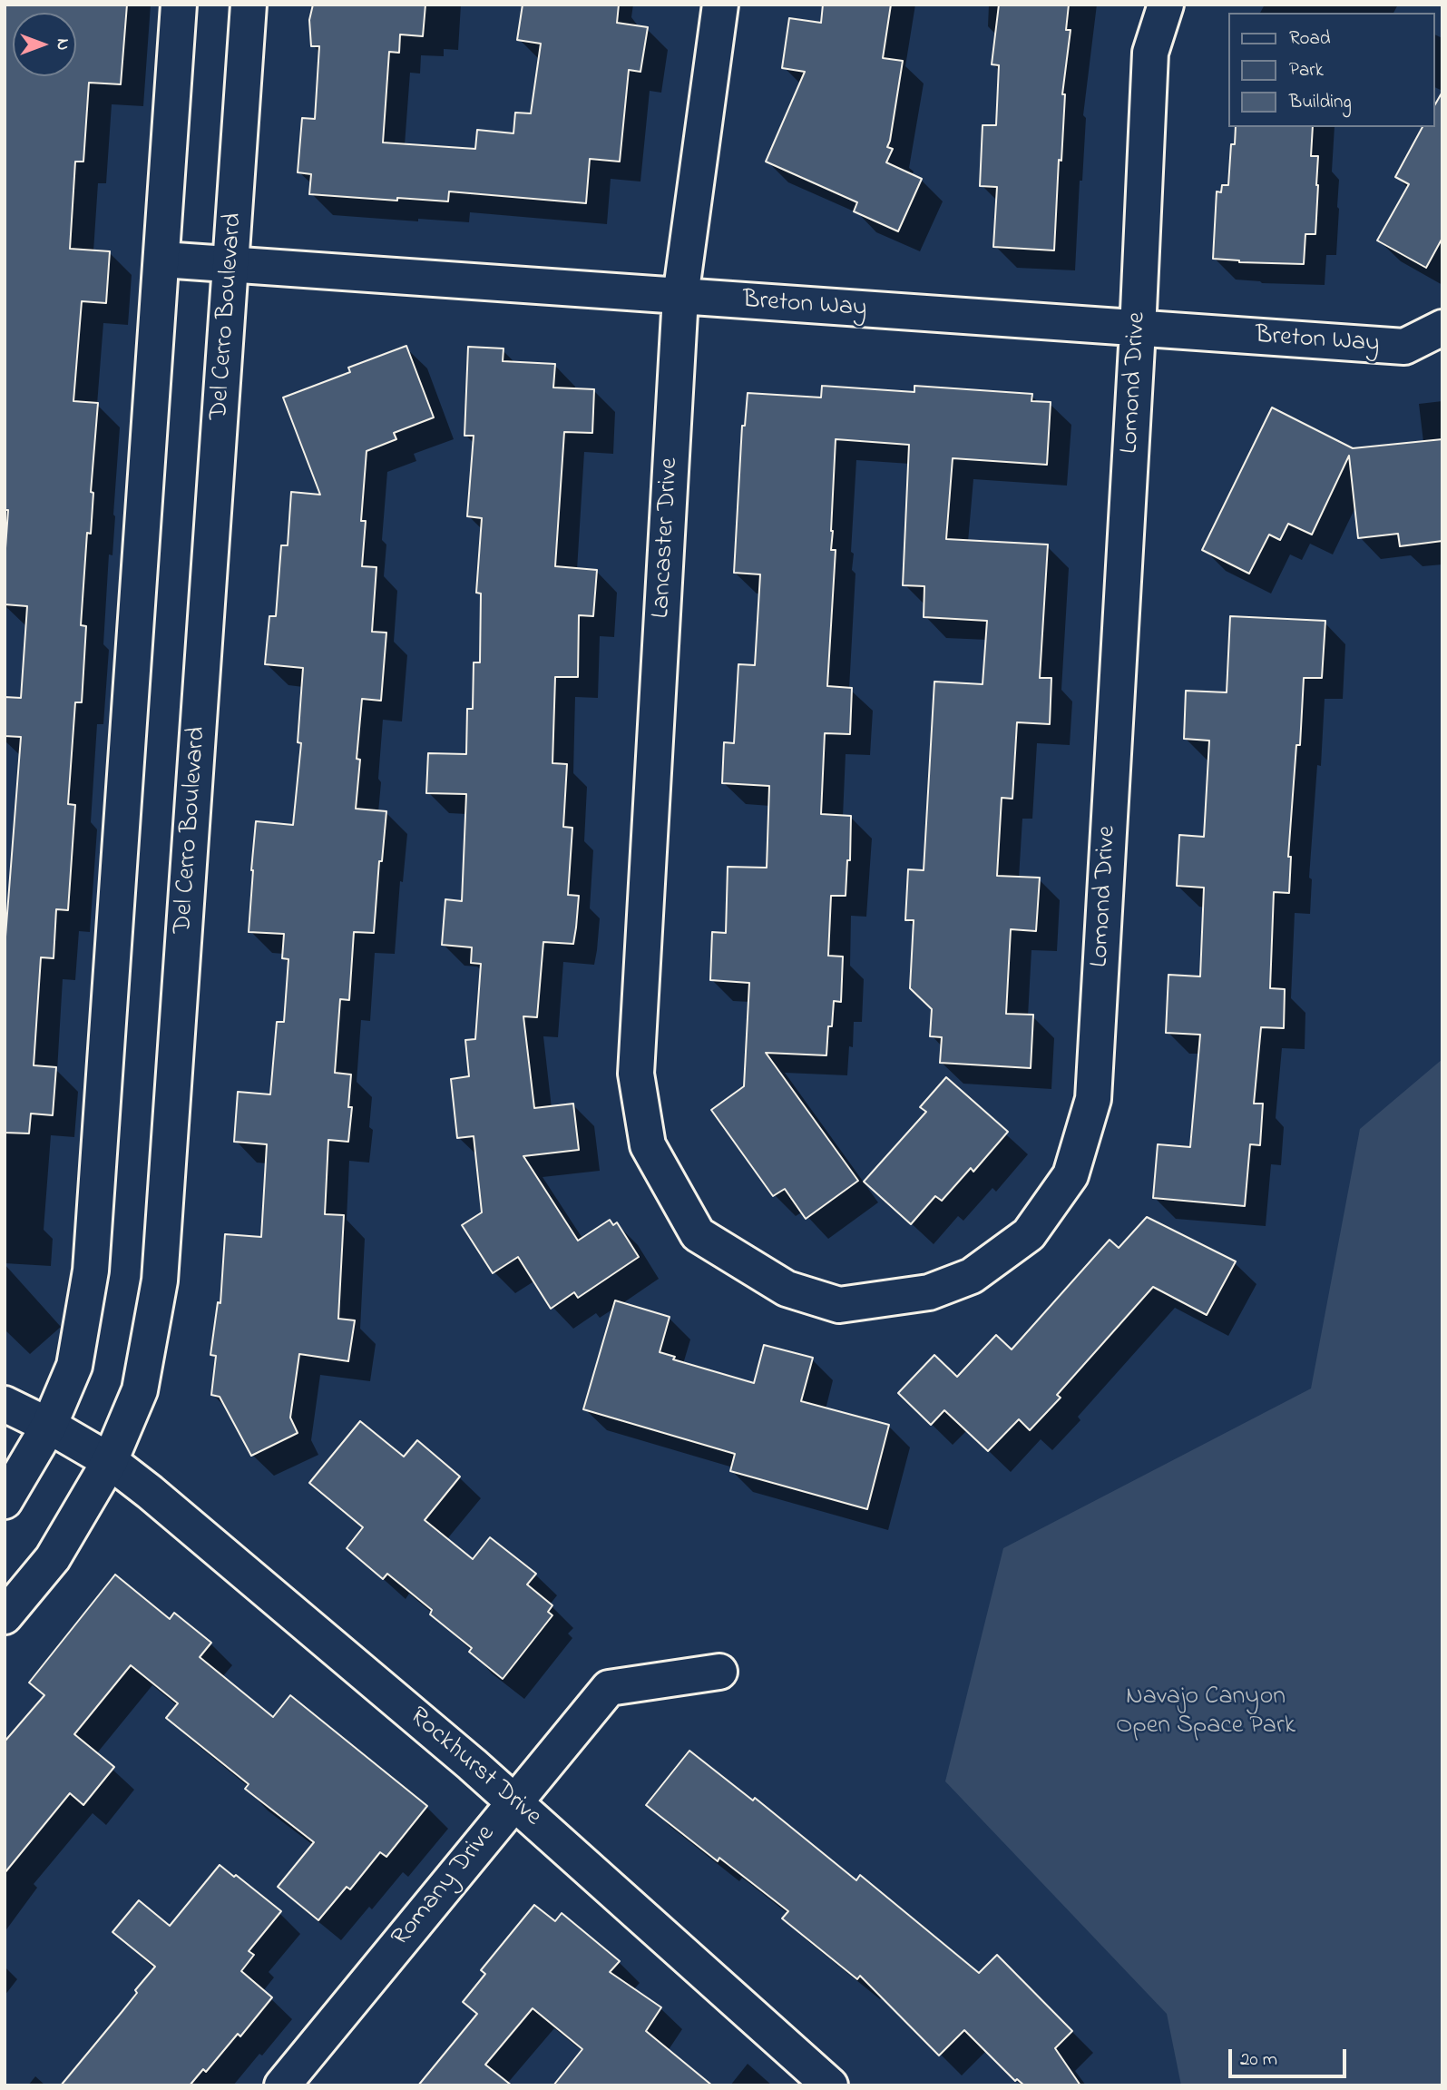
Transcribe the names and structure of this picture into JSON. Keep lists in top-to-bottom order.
{
  "streets": {
    "street": [
      "Breton Way",
      "Del Cerro Boulevard",
      "Lomond Drive",
      "Lancaster Drive",
      "Rockhurst Drive",
      "Romany Drive"
    ]
  },
  "crossings": [
    ["Breton Way", "Del Cerro Boulevard"],
    ["Breton Way", "Lomond Drive"],
    ["Breton Way", "Lancaster Drive"],
    ["Del Cerro Boulevard", "Rockhurst Drive"],
    ["Lomond Drive", "Lancaster Drive"],
    ["Rockhurst Drive", "Romany Drive"]
  ],
  "parks": ["Navajo Canyon Open Space Park"],
  "legend": ["Road", "Park", "Building"],
  "scale_bar": "20 m",
  "north": "right"
}
